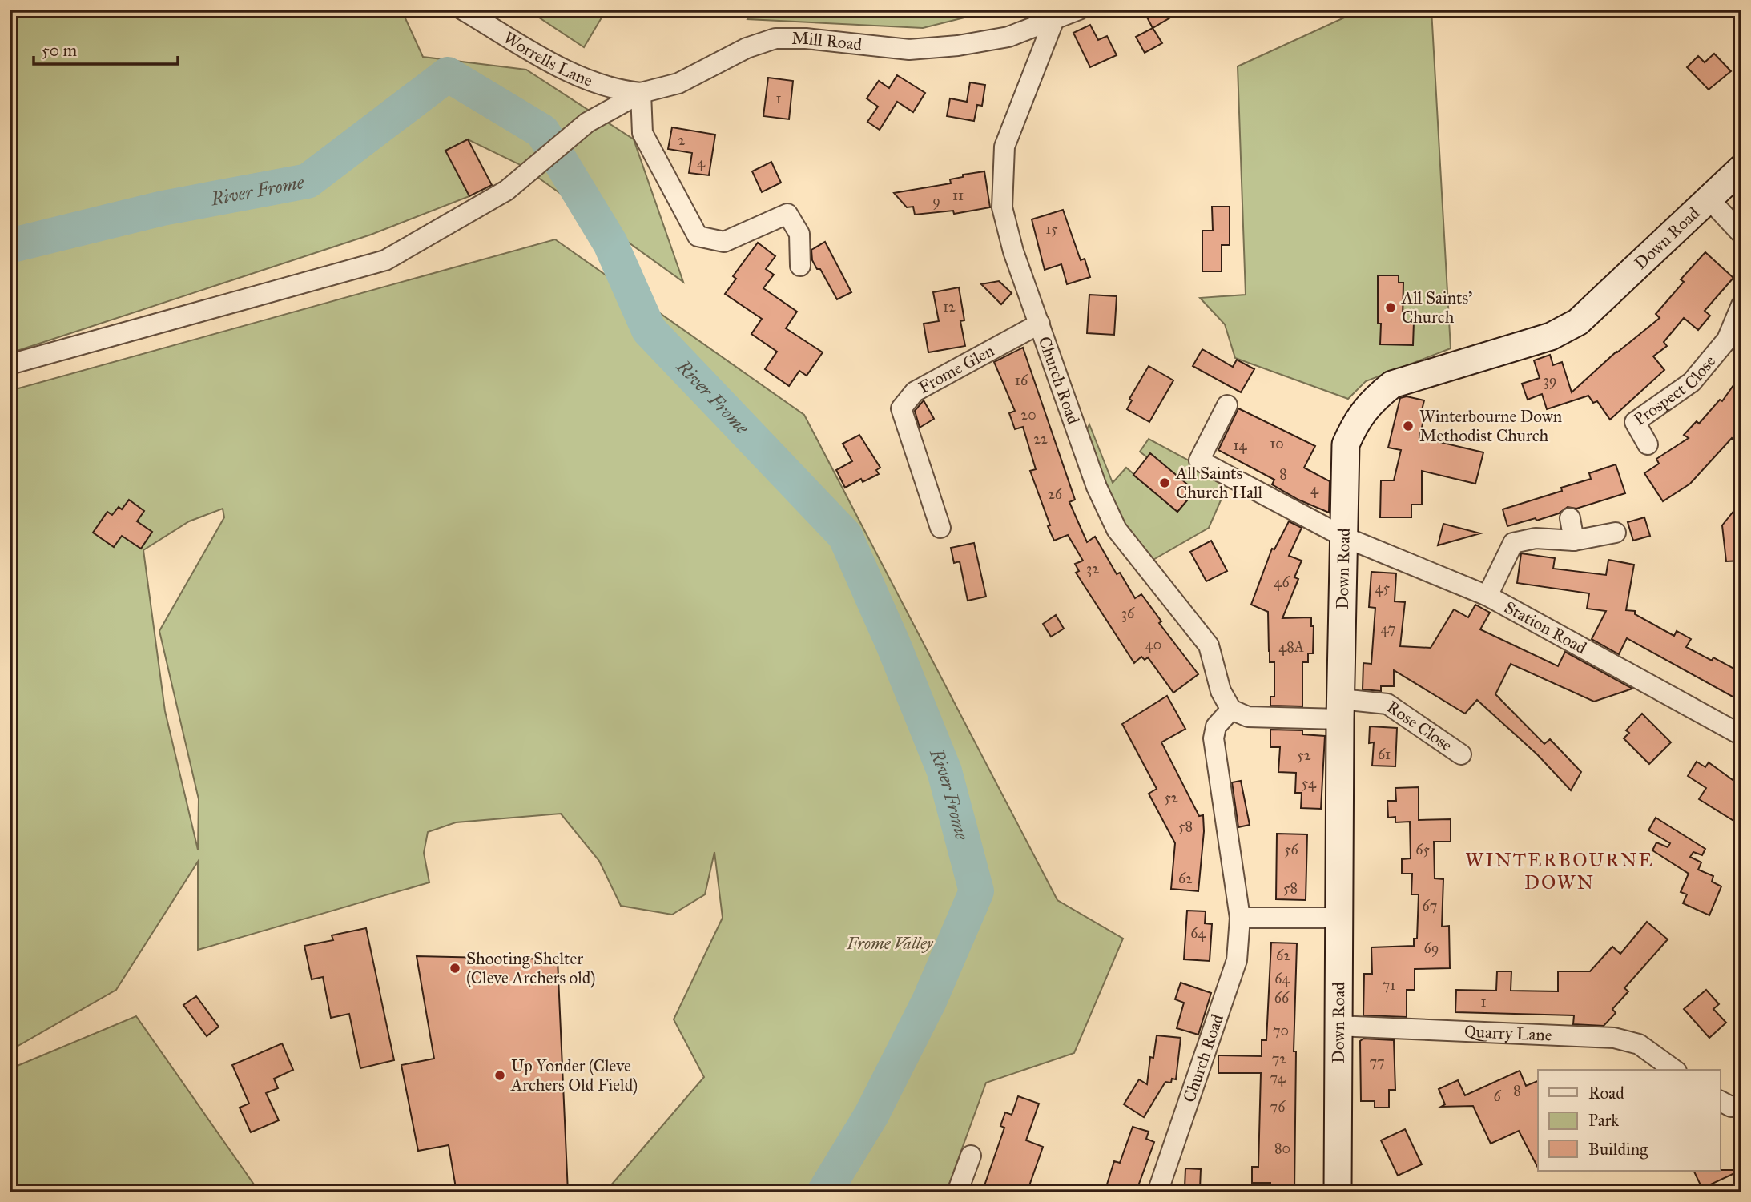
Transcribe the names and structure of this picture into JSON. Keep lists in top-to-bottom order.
{
  "streets": {
    "street": [
      "Mill Road",
      "Worrells Lane",
      "Down Road",
      "Frome Glen",
      "Church Road",
      "Prospect Close",
      "Station Road",
      "Rose Close",
      "Quarry Lane"
    ]
  },
  "crossings": [
    ["Mill Road", "Worrells Lane"],
    ["Mill Road", "Church Road"],
    ["Down Road", "Station Road"],
    ["Down Road", "Rose Close"],
    ["Down Road", "Quarry Lane"],
    ["Frome Glen", "Church Road"]
  ],
  "districts": ["WINTERBOURNE DOWN"],
  "water": ["River Frome"],
  "parks": ["Frome Valley"],
  "places": [
    "All Saints' Church",
    "Winterbourne Down Methodist Church",
    "All Saints Church Hall",
    "Shooting Shelter (Cleve Archers old)",
    "Up Yonder (Cleve Archers Old Field)"
  ],
  "house_numbers": [
    "1",
    "2",
    "4",
    "11",
    "9",
    "15",
    "12",
    "16",
    "39",
    "20",
    "22",
    "10",
    "14",
    "8",
    "4",
    "26",
    "32",
    "46",
    "45",
    "36",
    "47",
    "40",
    "48A",
    "61",
    "52",
    "54",
    "52",
    "58",
    "56",
    "65",
    "62",
    "58",
    "67",
    "64",
    "69",
    "62",
    "64",
    "71",
    "66",
    "1",
    "70",
    "72",
    "77",
    "74",
    "8",
    "6",
    "76",
    "80"
  ],
  "legend": ["Road", "Park", "Building"],
  "scale_bar": "50 m"
}
